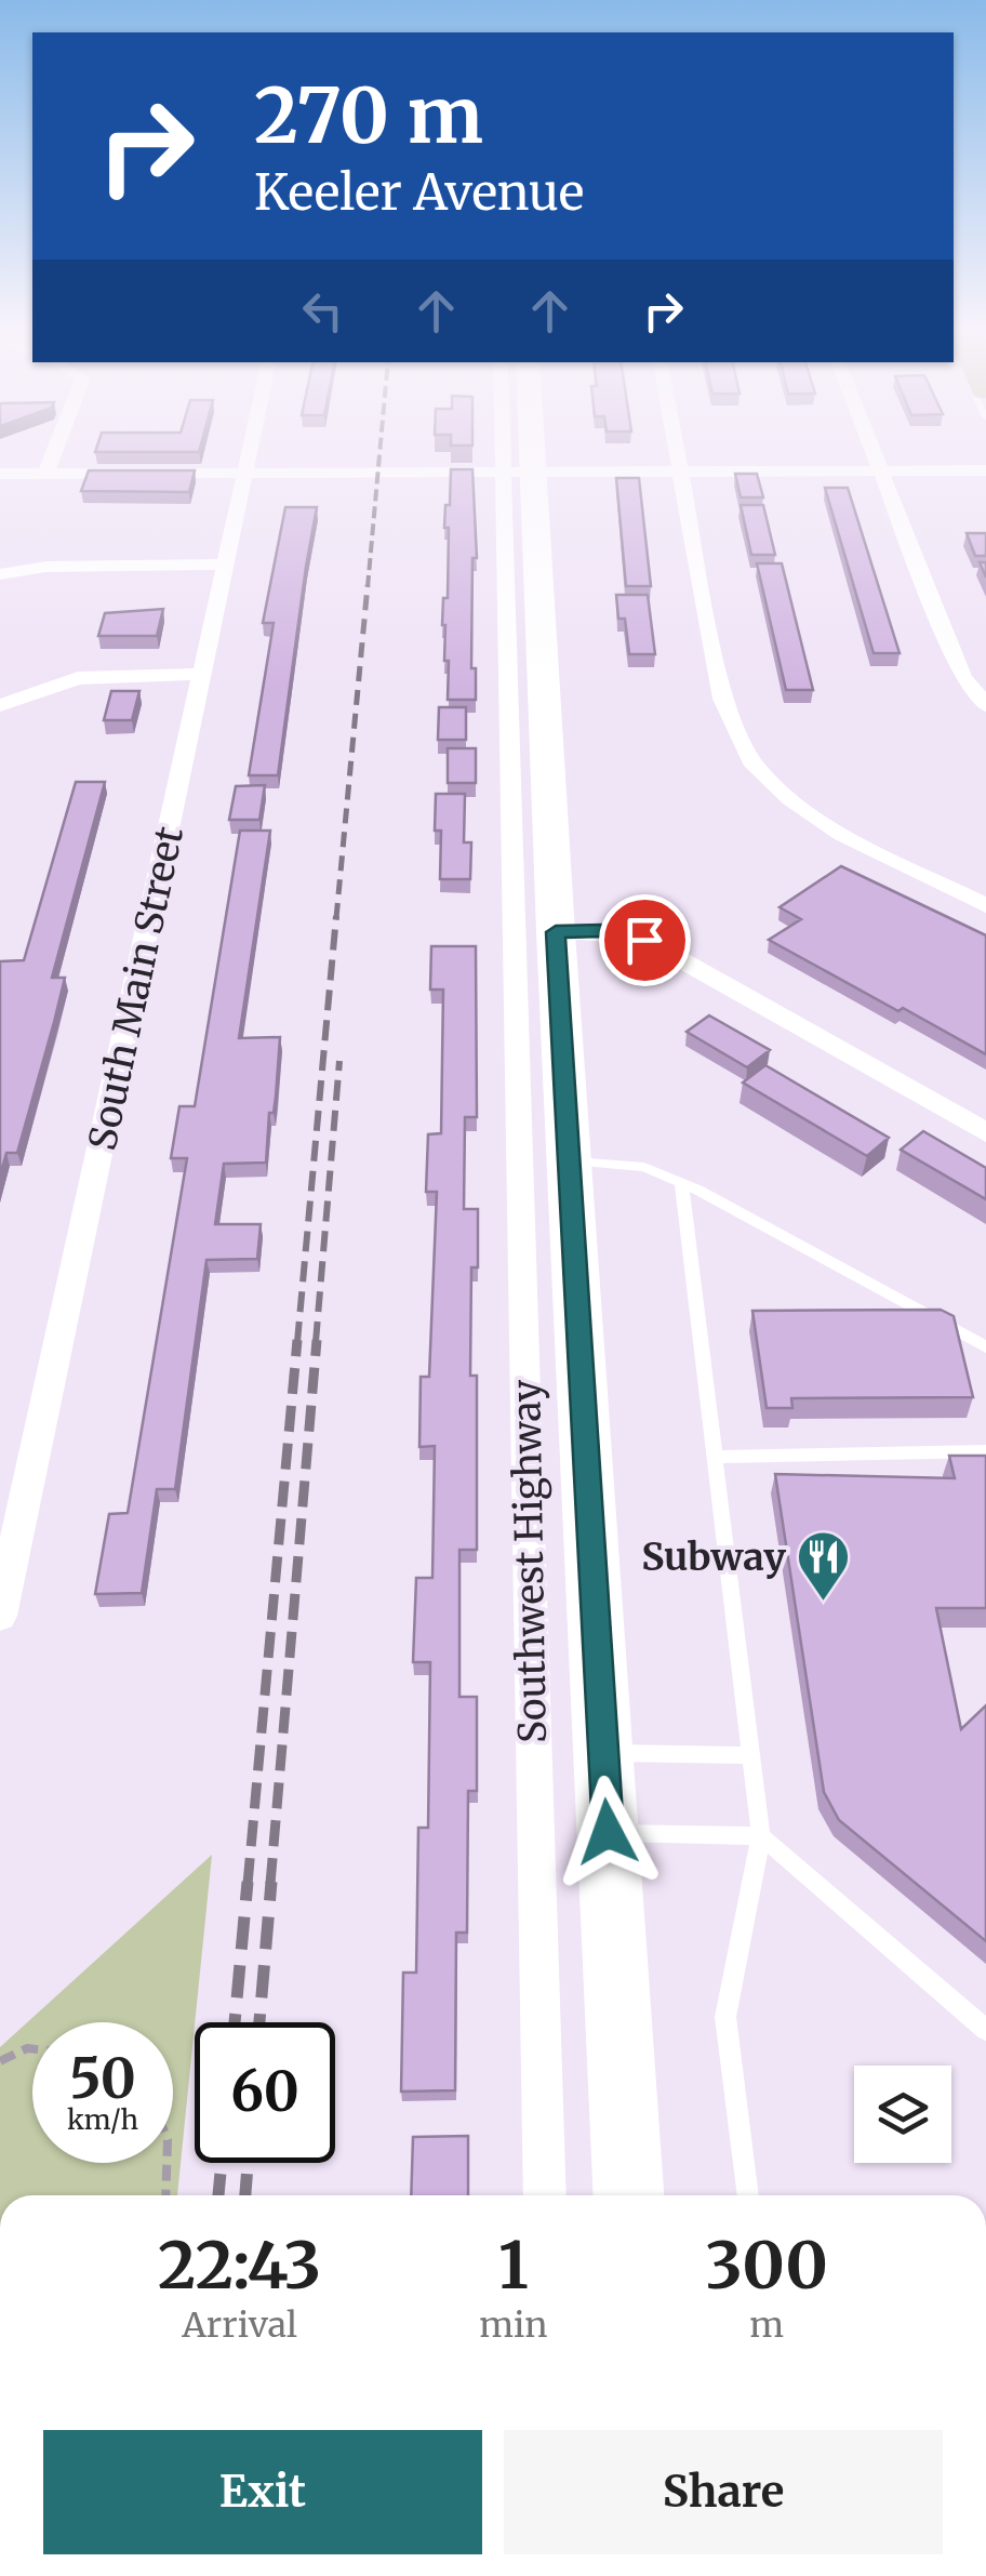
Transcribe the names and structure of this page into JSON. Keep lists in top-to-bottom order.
{
  "streets": {
    "main road": ["Southwest Highway"],
    "street": ["South Main Street"]
  },
  "places": {
    "restaurant": ["Subway"]
  },
  "page": {
    "turn": ["270 m", "Keeler Avenue"],
    "speed": "50 km/h",
    "limit": "60",
    "eta": [
      "22:43",
      "Arrival",
      "1",
      "min",
      "300",
      "m"
    ],
    "buttons": ["Exit", "Share"]
  }
}
